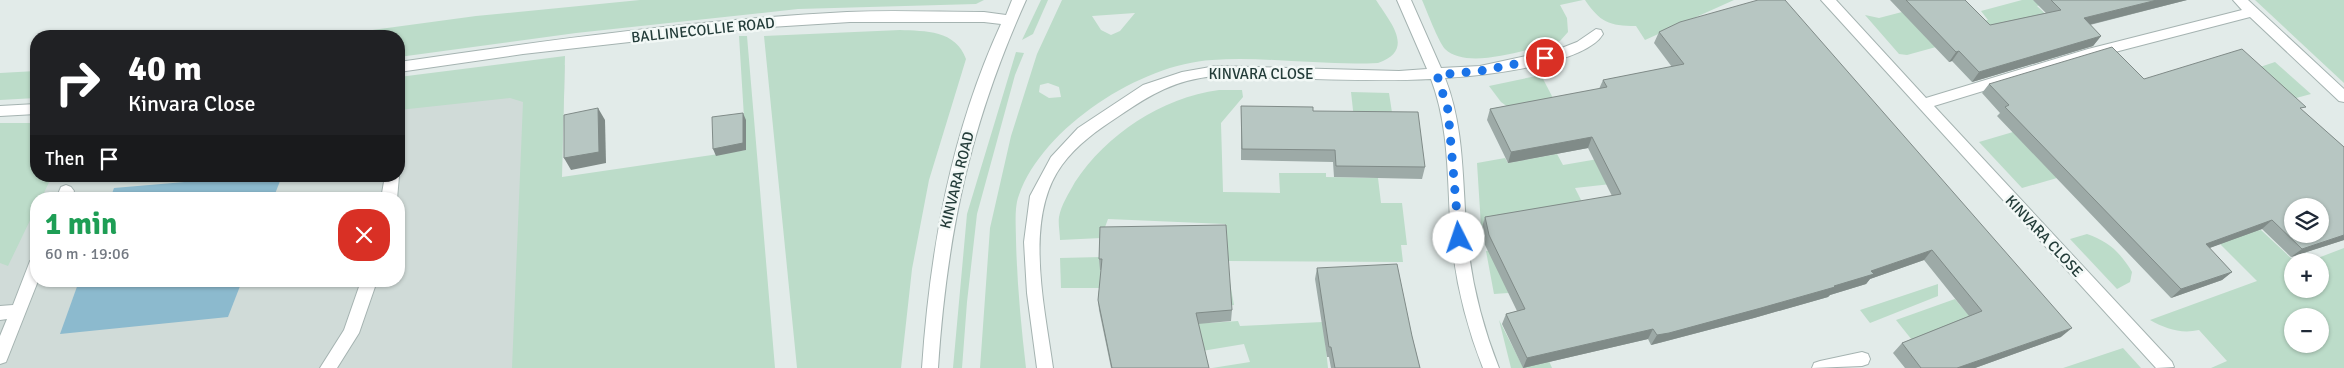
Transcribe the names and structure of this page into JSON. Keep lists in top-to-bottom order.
{
  "streets": {
    "street": ["BALLINECOLLIE ROAD", "KINVARA CLOSE", "KINVARA ROAD"]
  },
  "crossings": [
    ["BALLINECOLLIE ROAD", "KINVARA ROAD"]
  ],
  "page": {
    "turn": ["40 m", "Kinvara Close"],
    "then": "Then",
    "heading": ["1 min", "60 m · 19:06"],
    "map_buttons": ["+", "−"]
  }
}
